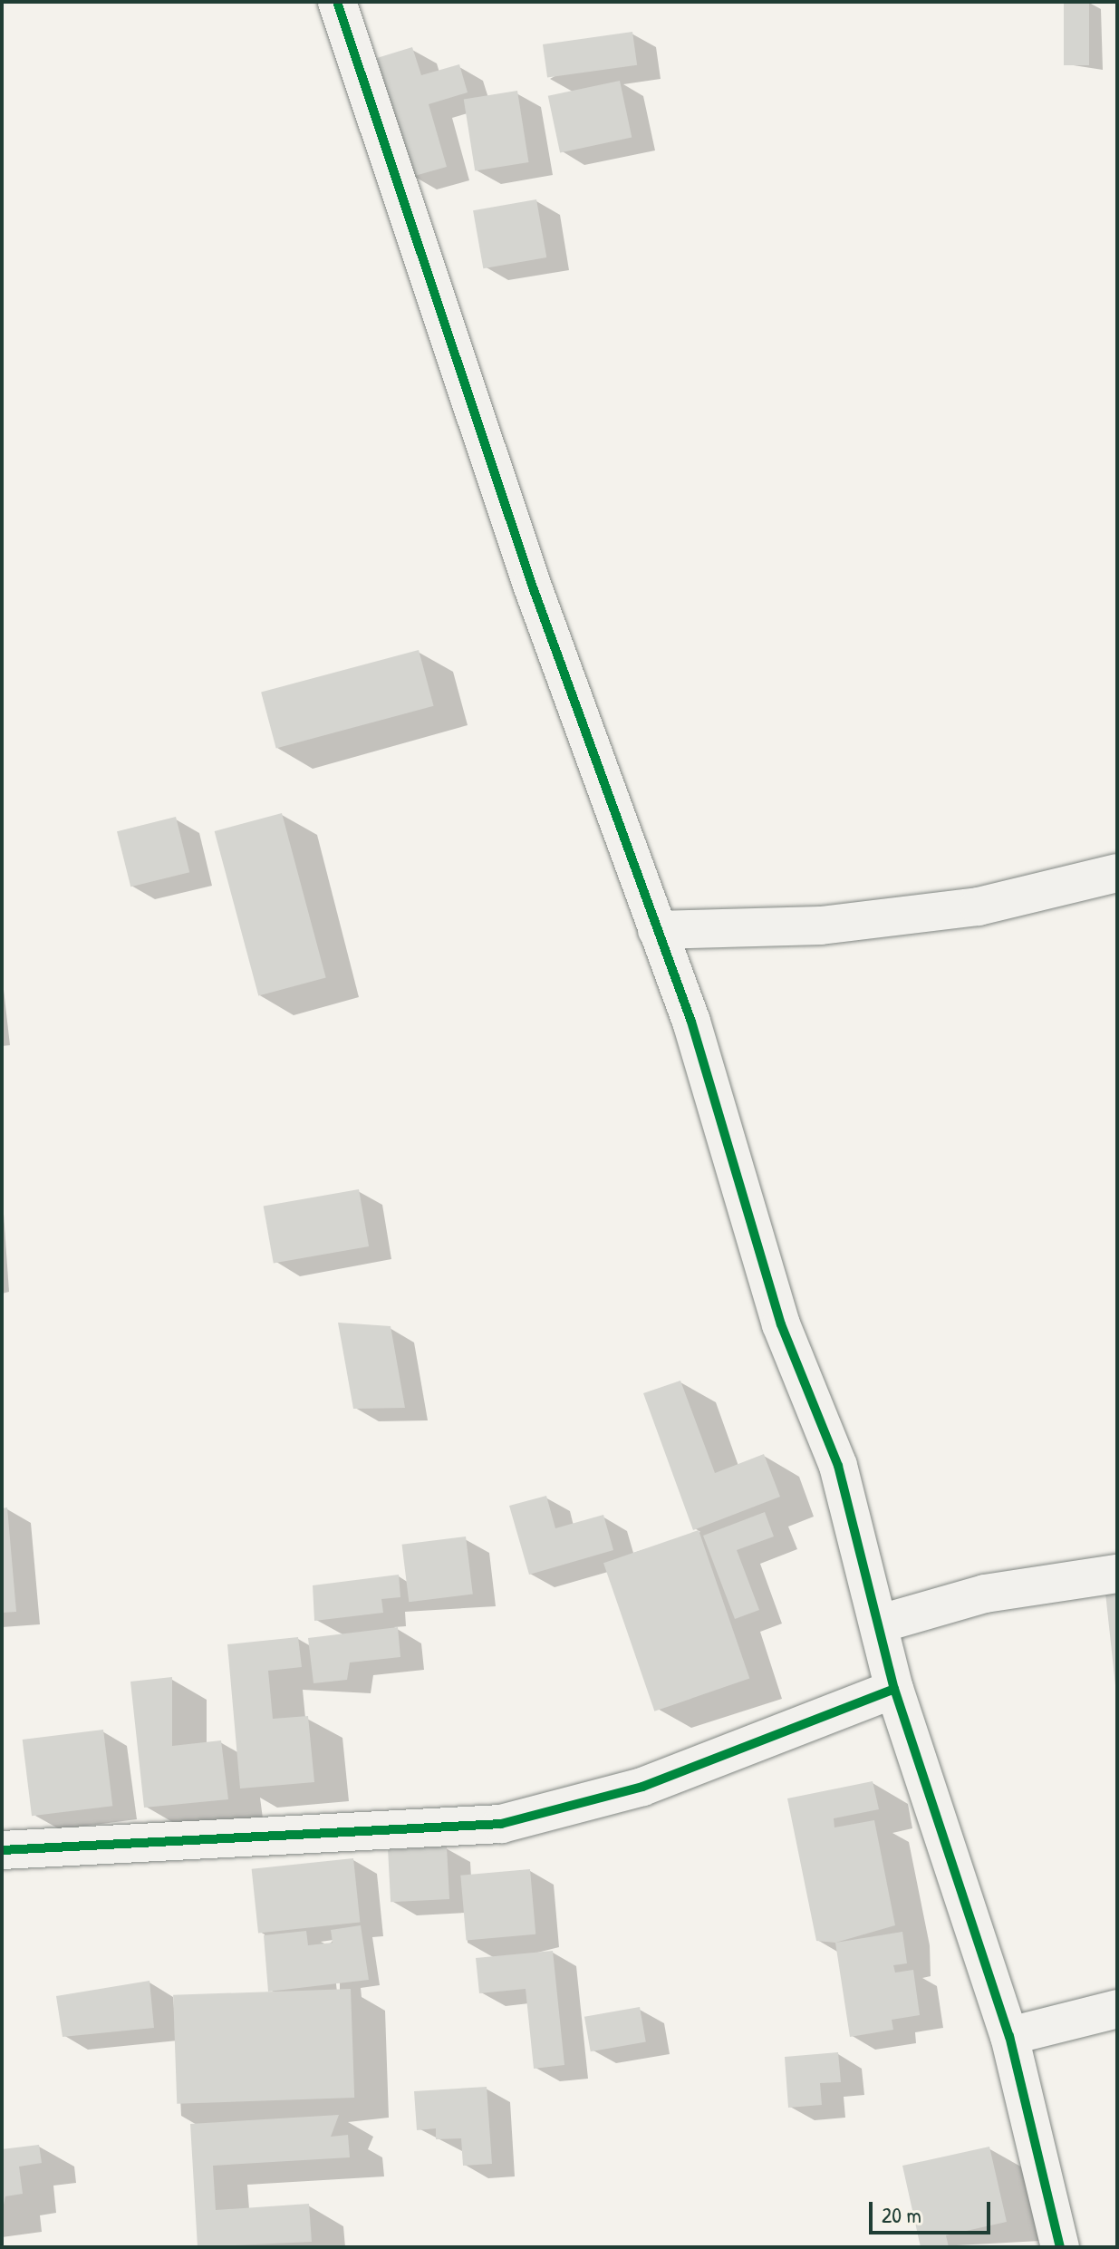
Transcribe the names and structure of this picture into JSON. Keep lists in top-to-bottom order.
{
  "scale_bar": "20 m"
}
